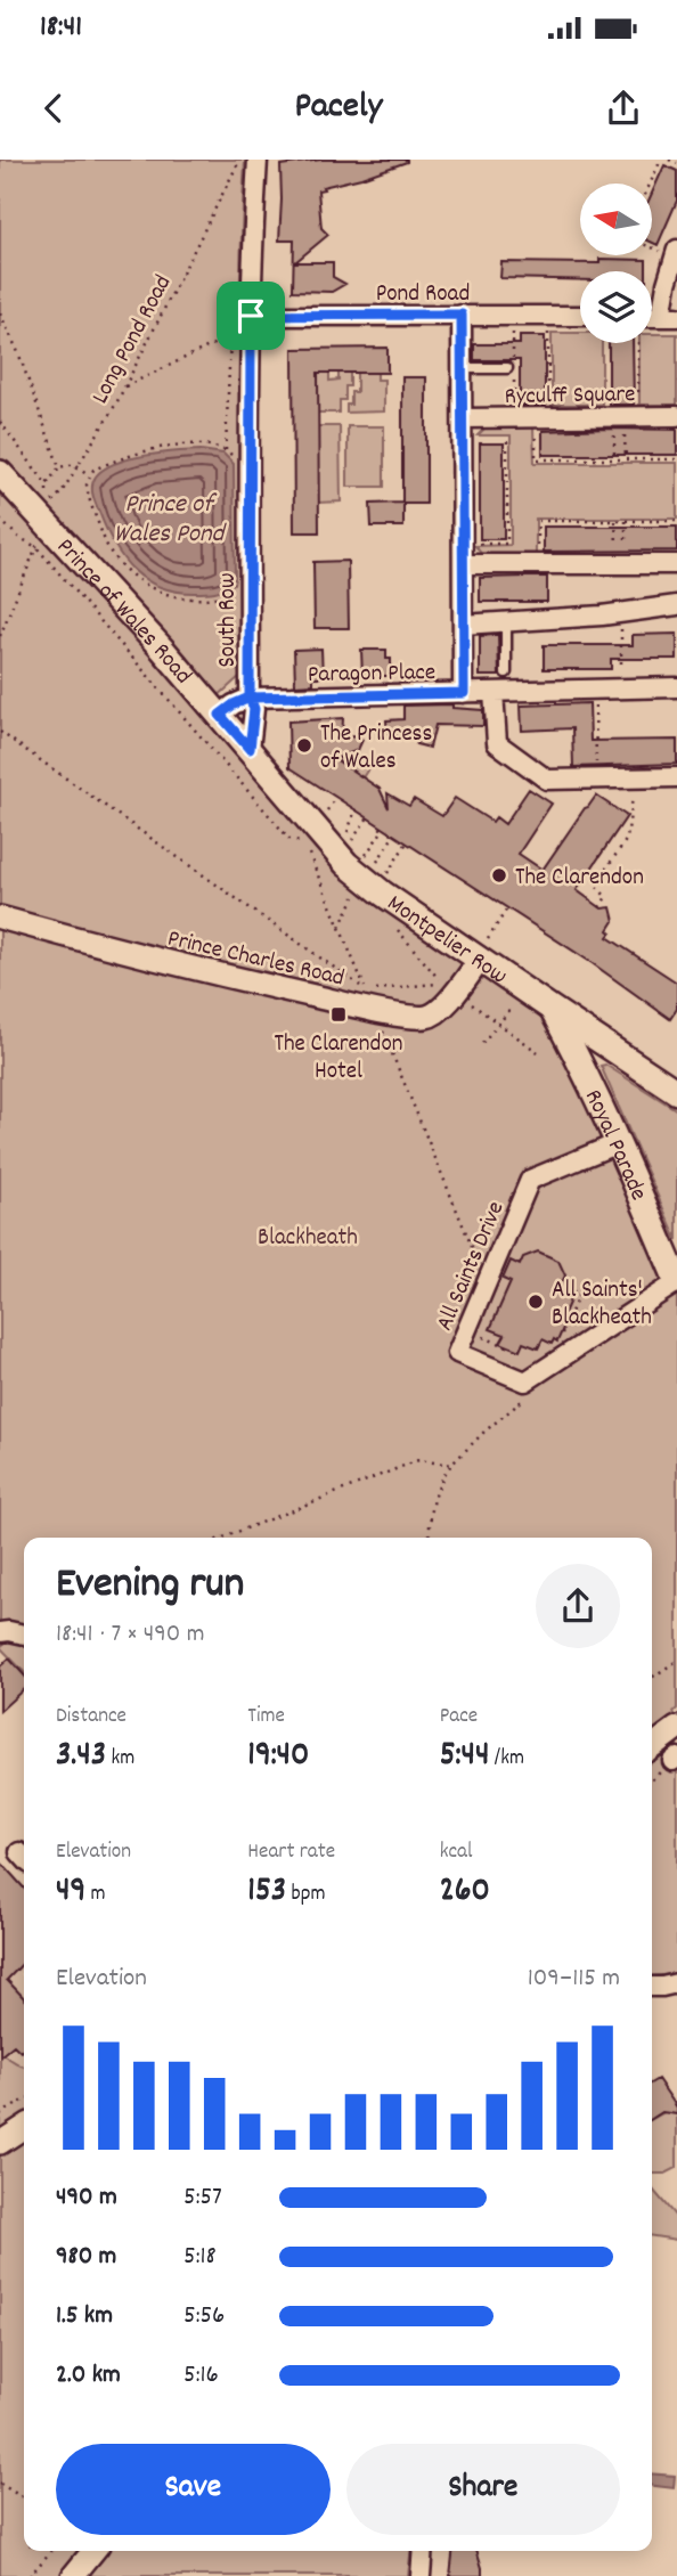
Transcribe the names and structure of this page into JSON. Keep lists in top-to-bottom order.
{
  "streets": {
    "main road": ["Prince of Wales Road", "Montpelier Row", "Royal Parade"],
    "street": [
      "Pond Road",
      "Ryculff Square",
      "South Row",
      "Paragon Place",
      "Prince Charles Road",
      "All Saints Drive"
    ],
    "path": ["Long Pond Road"]
  },
  "crossings": [
    ["Pond Road", "South Row"],
    ["Prince of Wales Road", "South Row"],
    ["Prince of Wales Road", "Montpelier Row"],
    ["South Row", "Paragon Place"],
    ["South Row", "Montpelier Row"],
    ["Montpelier Row", "Prince Charles Road"],
    ["Montpelier Row", "Royal Parade"],
    ["Royal Parade", "All Saints Drive"]
  ],
  "water": ["Prince of Wales Pond"],
  "parks": ["Blackheath"],
  "places": {
    "other": ["The Princess of Wales", "The Clarendon", "All Saints' Blackheath"],
    "transit": ["The Clarendon Hotel"]
  },
  "north": "left",
  "page": {
    "status": "18:41",
    "header": "Pacely",
    "heading": ["Evening run", "18:41 · 7 × 490 m"],
    "stats": [
      ["Distance", "3.43 km"],
      ["Time", "19:40"],
      ["Pace", "5:44 /km"],
      ["Elevation", "49 m"],
      ["Heart rate", "153 bpm"],
      ["kcal", "260"]
    ],
    "chart": ["Elevation", "109–115 m"],
    "list": [
      {
        "name": "490 m",
        "note": "5:57"
      },
      {
        "name": "980 m",
        "note": "5:18"
      },
      {
        "name": "1.5 km",
        "note": "5:56"
      },
      {
        "name": "2.0 km",
        "note": "5:16"
      }
    ],
    "buttons": ["Save", "Share"]
  }
}
